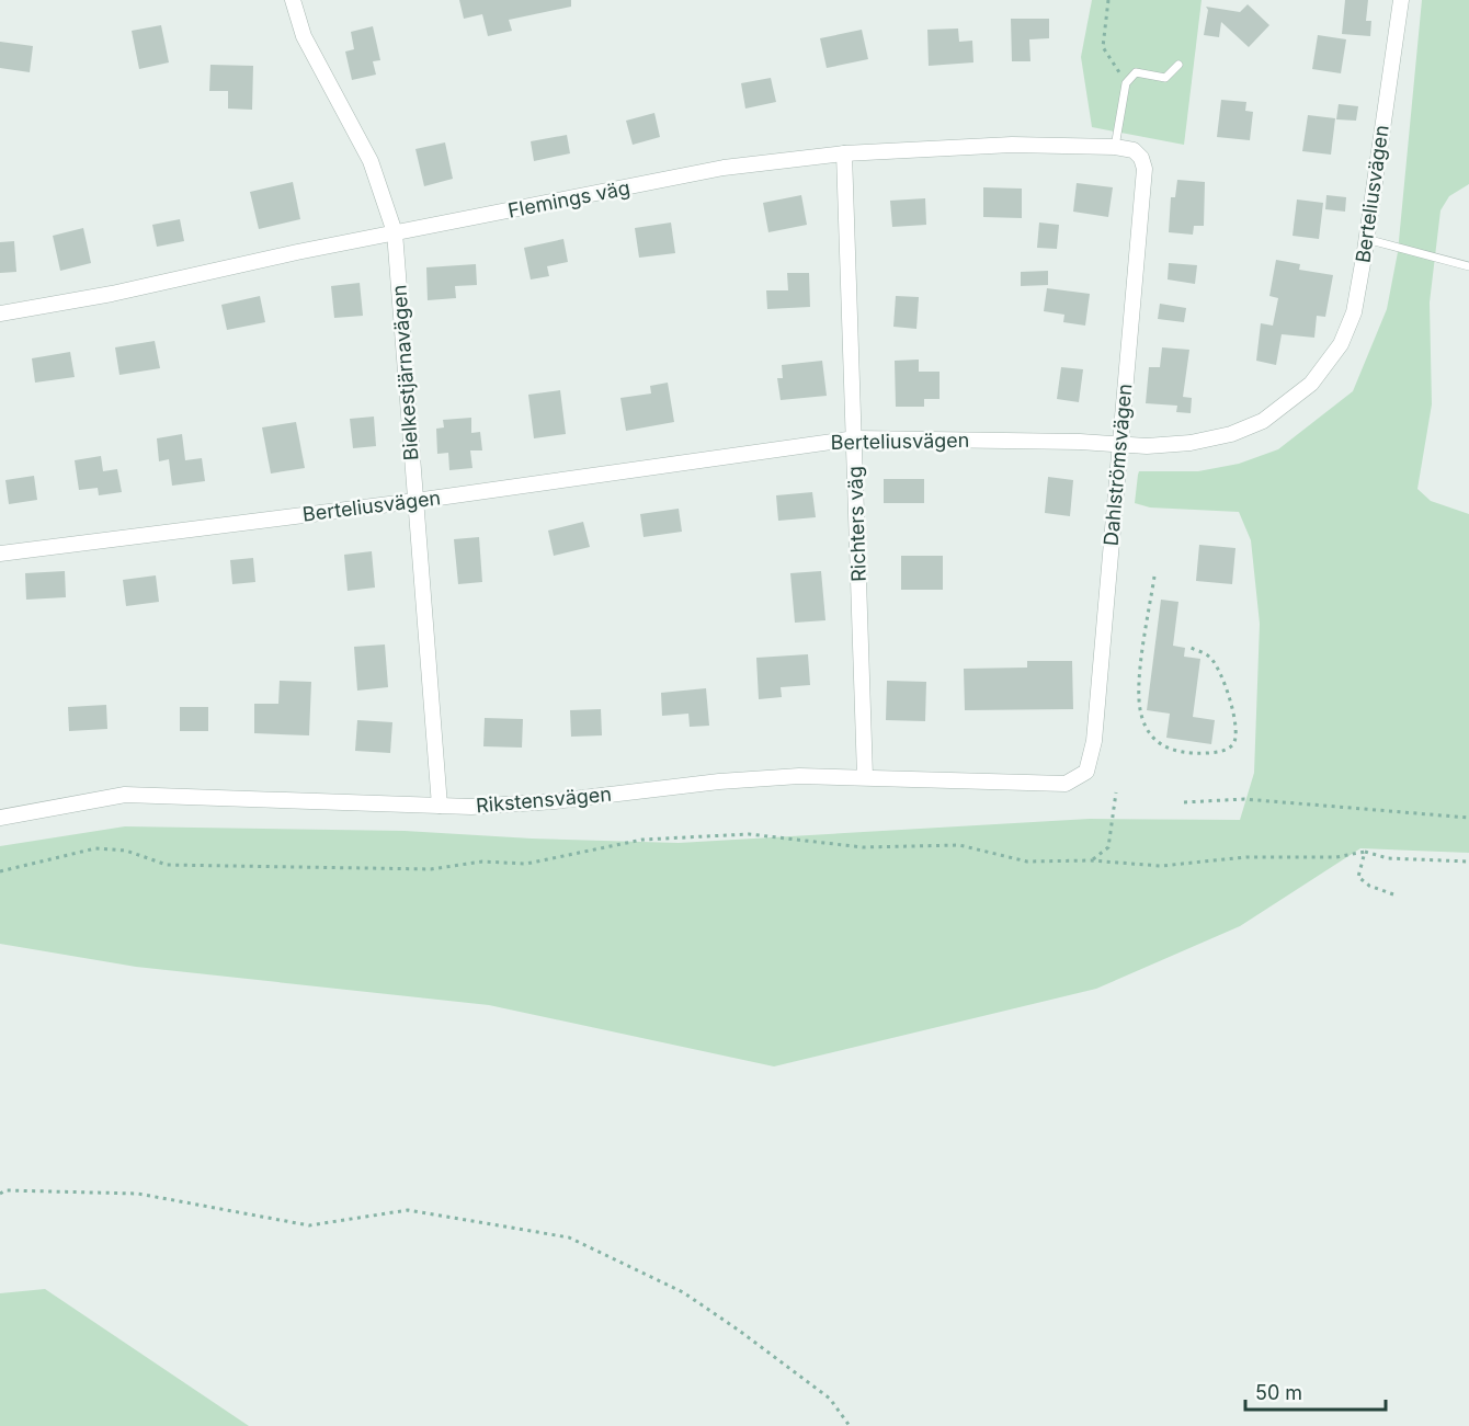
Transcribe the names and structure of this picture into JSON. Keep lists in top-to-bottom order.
{
  "streets": {
    "street": [
      "Berteliusvägen",
      "Flemings väg",
      "Bielkestjärnavägen",
      "Dahlströmsvägen",
      "Richters väg",
      "Rikstensvägen"
    ]
  },
  "crossings": [
    ["Berteliusvägen", "Bielkestjärnavägen"],
    ["Berteliusvägen", "Dahlströmsvägen"],
    ["Berteliusvägen", "Richters väg"],
    ["Flemings väg", "Bielkestjärnavägen"],
    ["Flemings väg", "Dahlströmsvägen"],
    ["Flemings väg", "Richters väg"],
    ["Bielkestjärnavägen", "Rikstensvägen"],
    ["Dahlströmsvägen", "Rikstensvägen"],
    ["Richters väg", "Rikstensvägen"]
  ],
  "scale_bar": "50 m"
}
